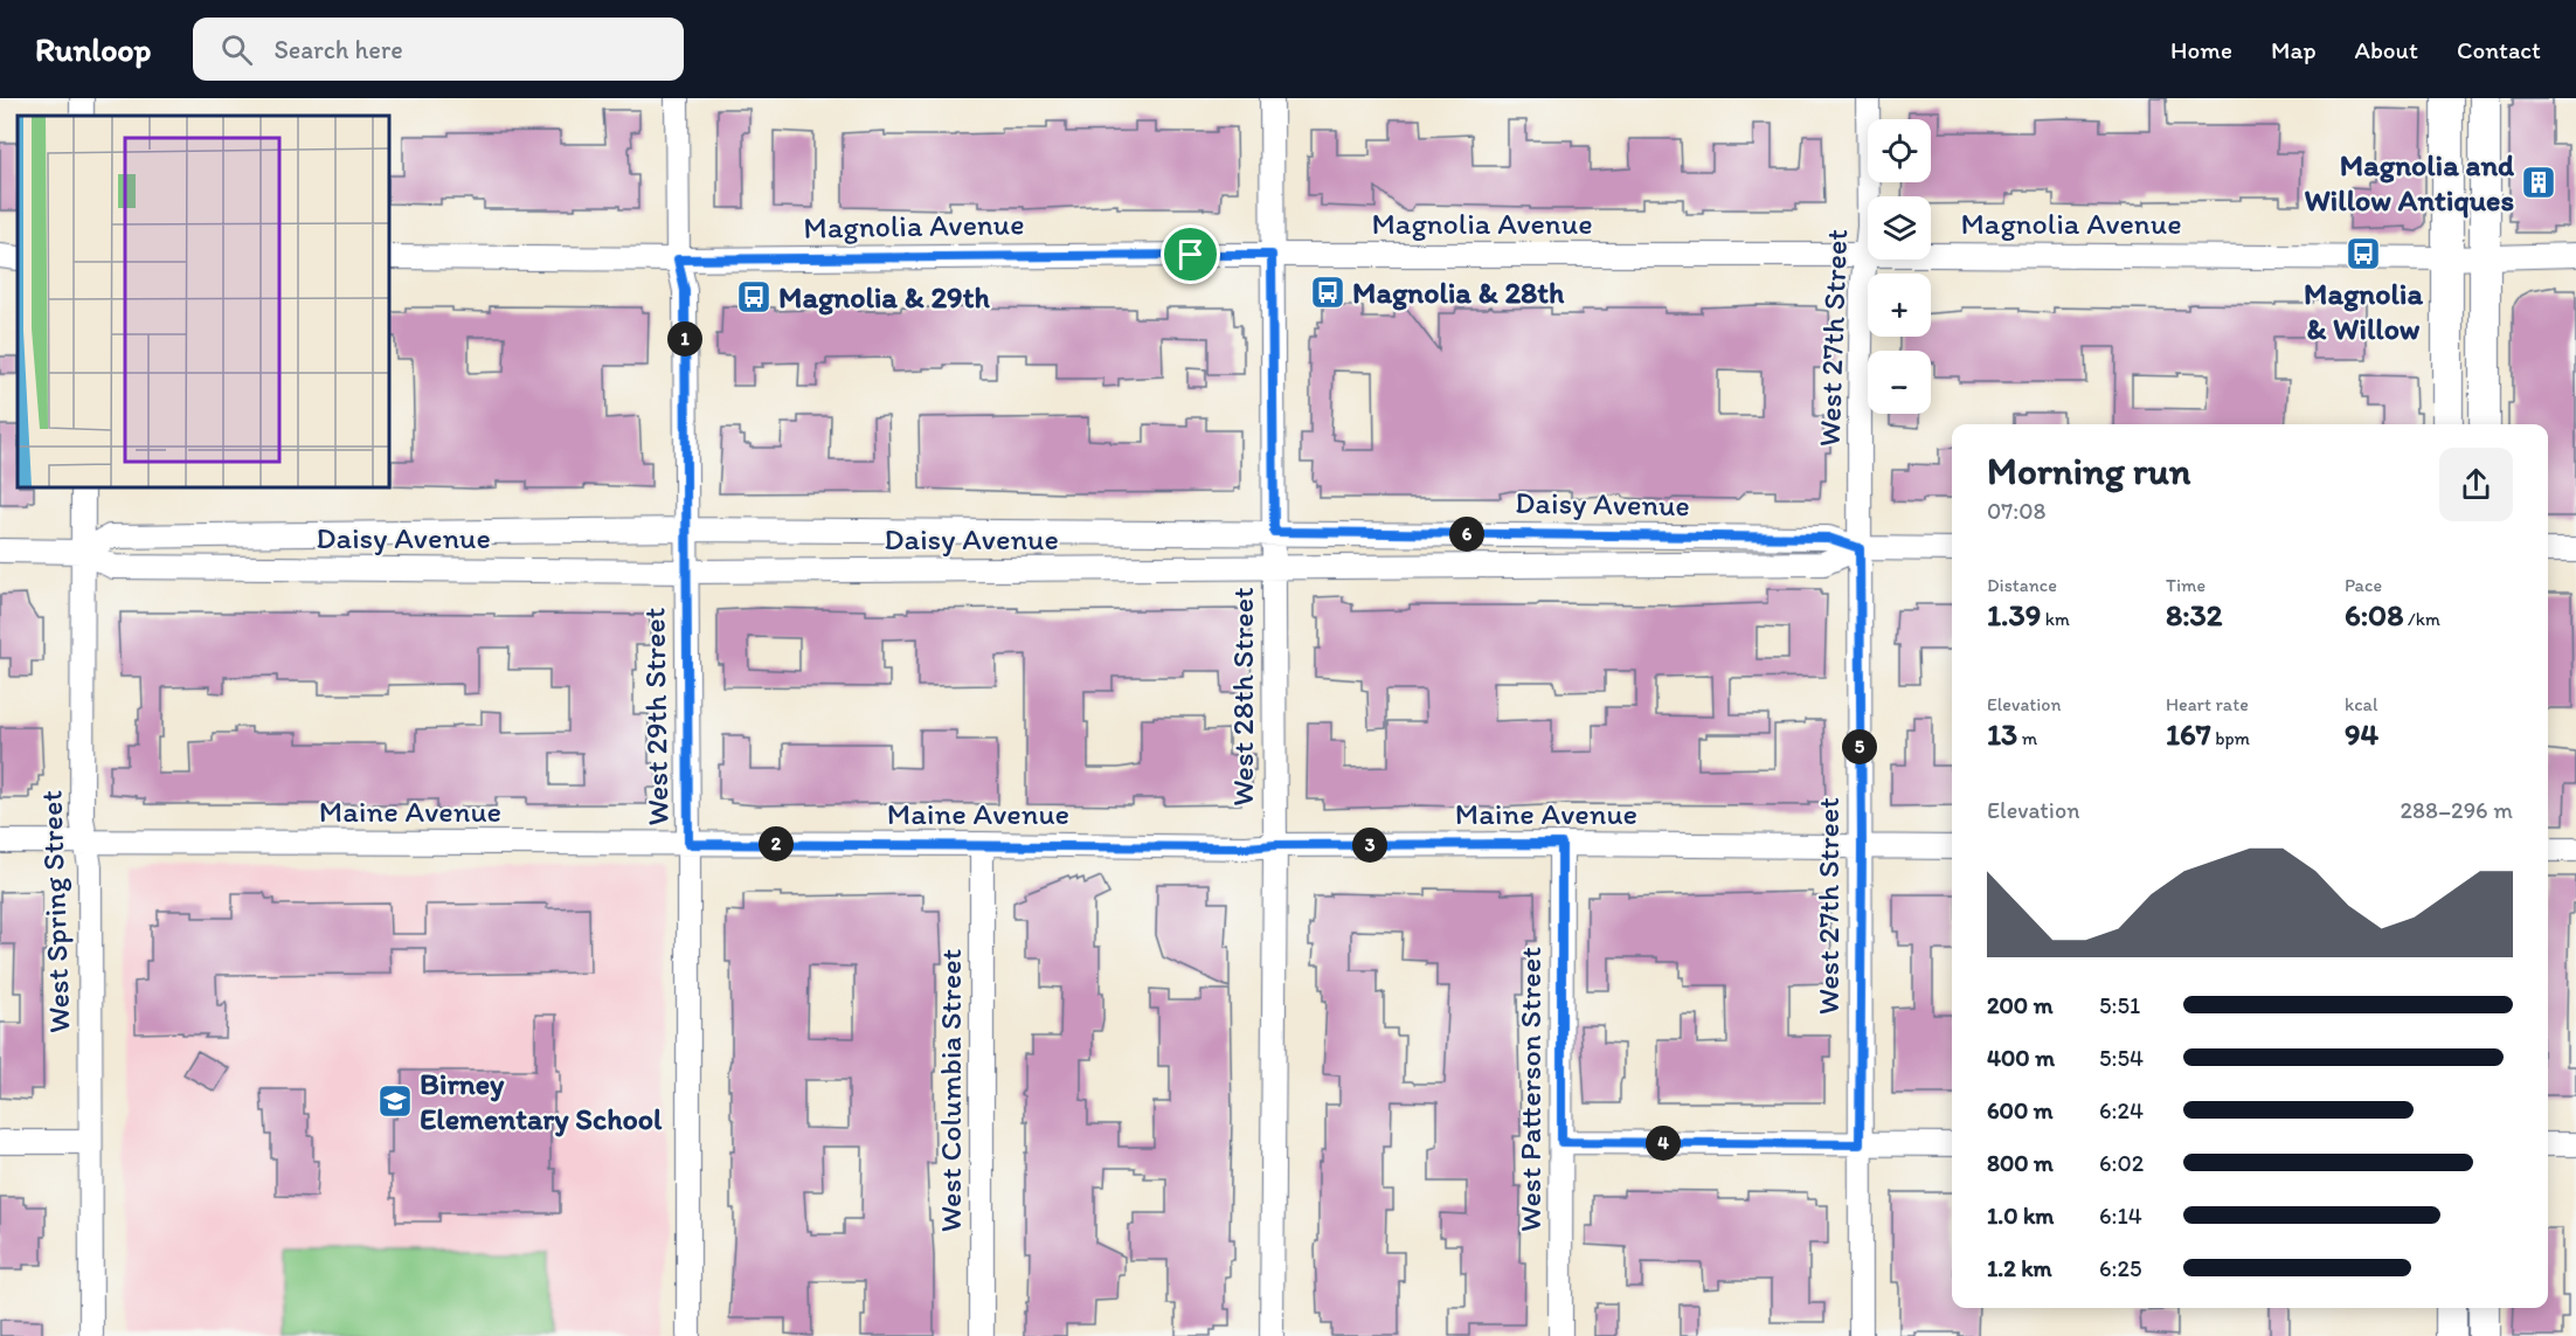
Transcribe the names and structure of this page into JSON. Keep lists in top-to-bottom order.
{
  "streets": {
    "street": [
      "Magnolia Avenue",
      "West 27th Street",
      "Daisy Avenue",
      "West 28th Street",
      "West 29th Street",
      "Maine Avenue",
      "West Spring Street",
      "West Patterson Street",
      "West Columbia Street"
    ]
  },
  "crossings": [
    ["Magnolia Avenue", "West 27th Street"],
    ["Magnolia Avenue", "West 28th Street"],
    ["Magnolia Avenue", "West 29th Street"],
    ["West 27th Street", "Daisy Avenue"],
    ["West 27th Street", "Maine Avenue"],
    ["Daisy Avenue", "West 28th Street"],
    ["Daisy Avenue", "West 29th Street"],
    ["Daisy Avenue", "West Spring Street"],
    ["West 28th Street", "Maine Avenue"],
    ["West 29th Street", "Maine Avenue"],
    ["Maine Avenue", "West Spring Street"],
    ["Maine Avenue", "West Patterson Street"],
    ["Maine Avenue", "West Columbia Street"]
  ],
  "places": {
    "building": ["Magnolia and Willow Antiques"],
    "bus stop": ["Magnolia & Willow", "Magnolia & 28th", "Magnolia & 29th"],
    "school or university": ["Birney Elementary School"]
  },
  "page": {
    "header": "Runloop",
    "search": "Search here",
    "nav": [
      "Home",
      "Map",
      "About",
      "Contact"
    ],
    "map_buttons": ["+", "−"],
    "pins": [
      "1",
      "6",
      "5",
      "2",
      "3",
      "4"
    ],
    "heading": ["Morning run", "07:08"],
    "stats": [
      ["Distance", "1.39 km"],
      ["Time", "8:32"],
      ["Pace", "6:08 /km"],
      ["Elevation", "13 m"],
      ["Heart rate", "167 bpm"],
      ["kcal", "94"]
    ],
    "chart": ["Elevation", "288–296 m"],
    "list": [
      {
        "name": "200 m",
        "note": "5:51"
      },
      {
        "name": "400 m",
        "note": "5:54"
      },
      {
        "name": "600 m",
        "note": "6:24"
      },
      {
        "name": "800 m",
        "note": "6:02"
      },
      {
        "name": "1.0 km",
        "note": "6:14"
      },
      {
        "name": "1.2 km",
        "note": "6:25"
      }
    ]
  }
}
